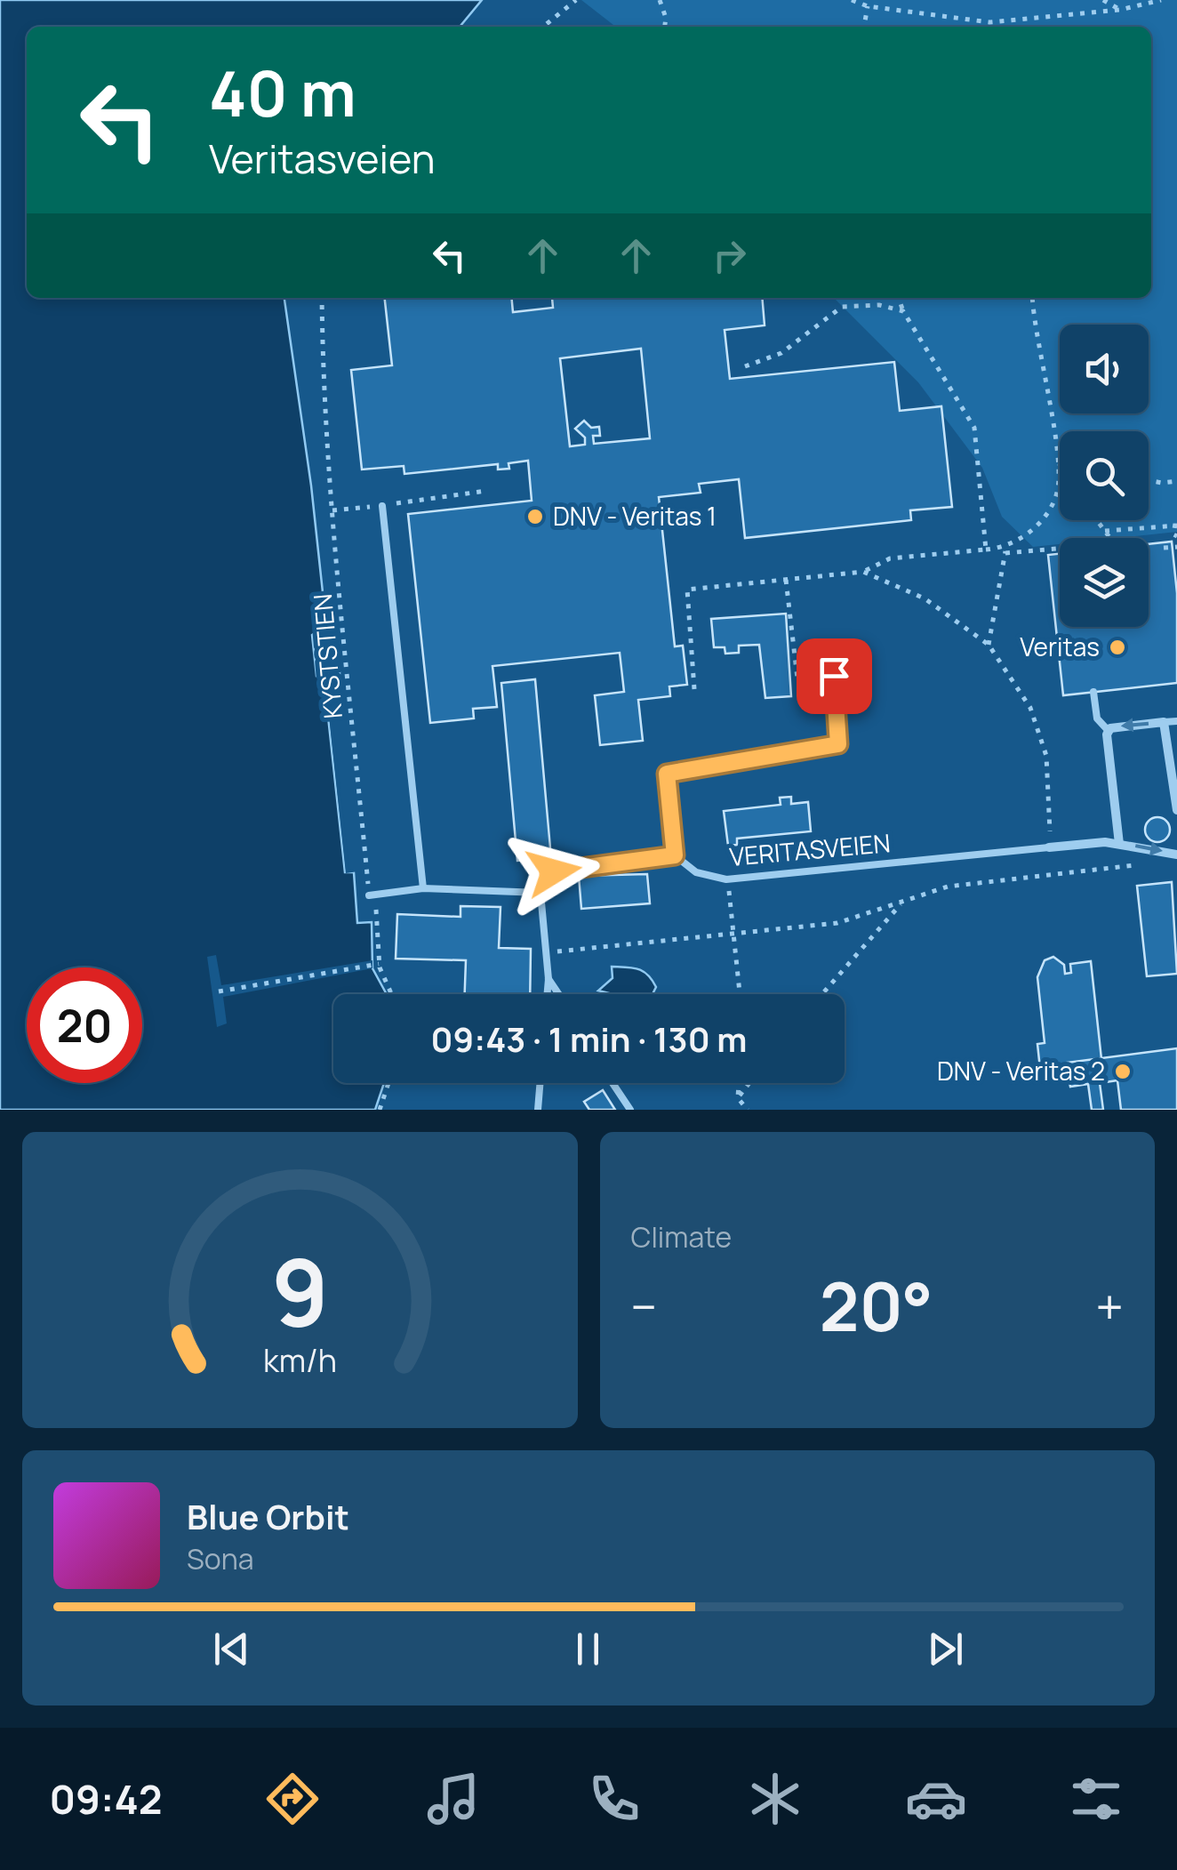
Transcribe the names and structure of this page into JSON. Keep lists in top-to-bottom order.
{
  "streets": {
    "street": ["VERITASVEIEN"],
    "path": ["KYSTSTIEN"]
  },
  "places": ["DNV - Veritas 1", "Veritas", "DNV - Veritas 2"],
  "page": {
    "turn": ["40 m", "Veritasveien"],
    "limit": "20",
    "trip": "09:43 · 1 min · 130 m",
    "tile": "Climate",
    "heat": ["−", "20°", "+"],
    "song": ["Blue Orbit", "Sona"],
    "tabs": "09:42",
    "gauge": ["9", "km/h"]
  }
}
